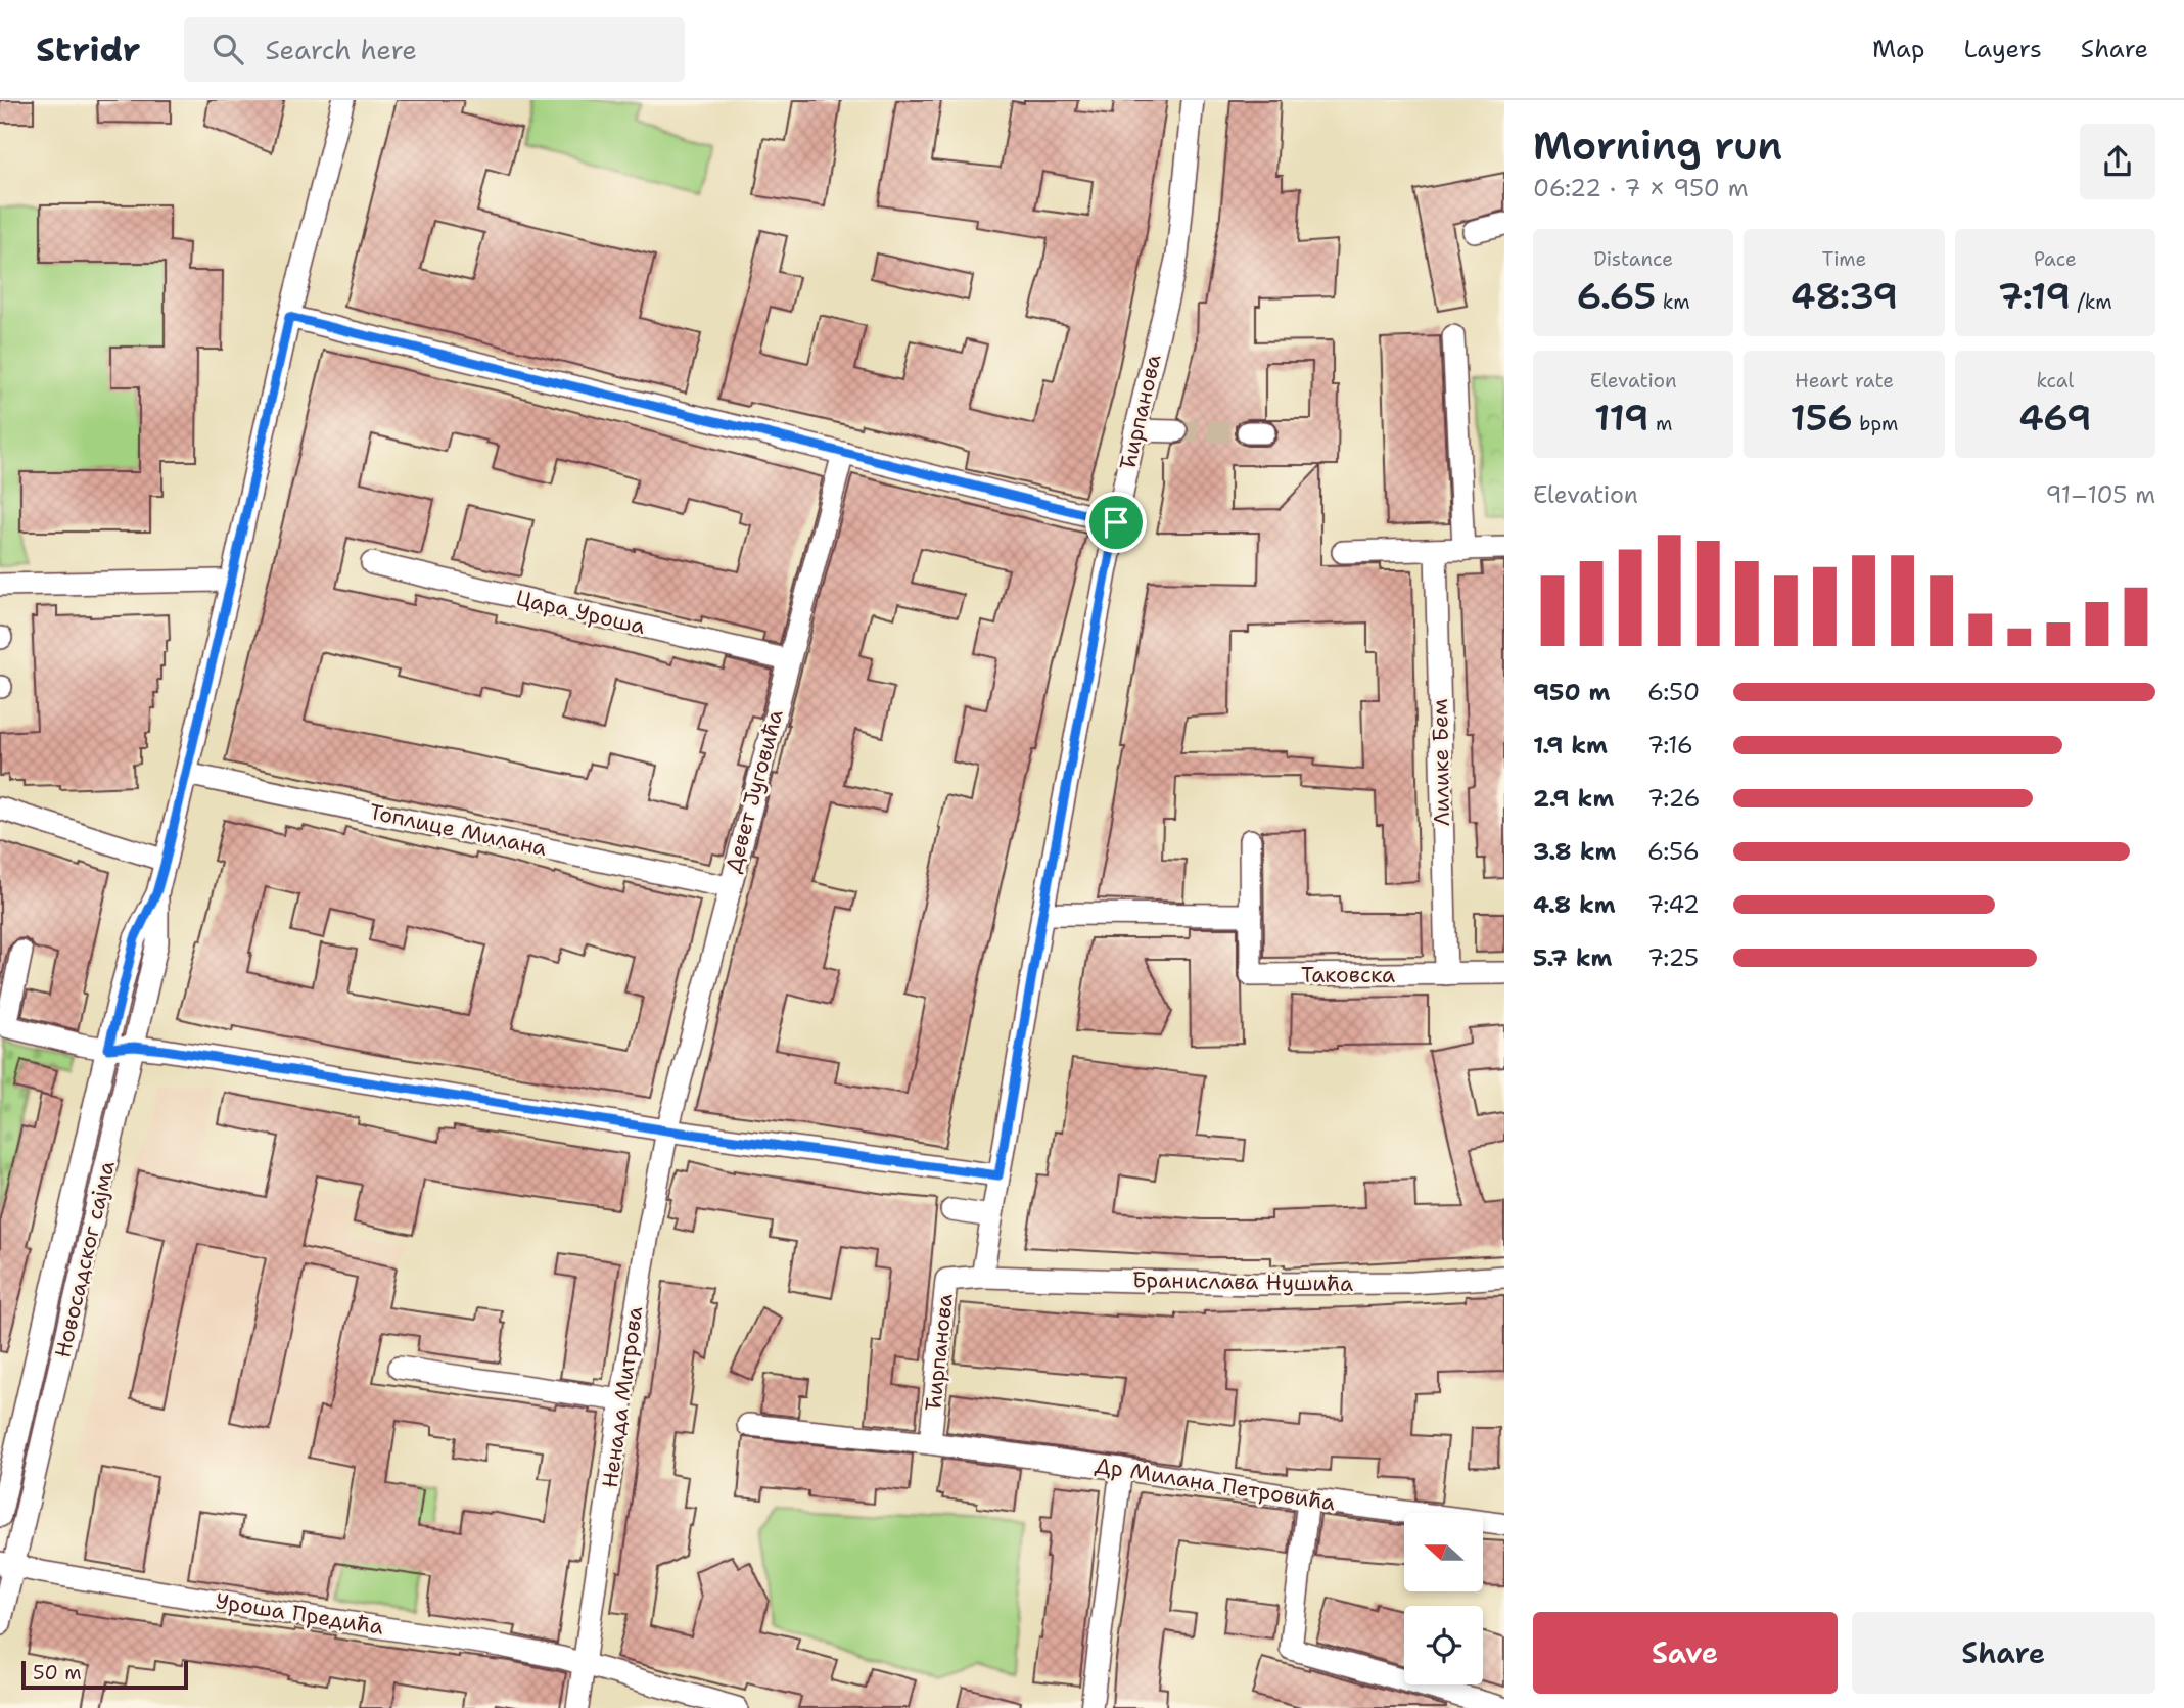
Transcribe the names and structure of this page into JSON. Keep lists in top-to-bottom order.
{
  "streets": {
    "street": [
      "Ћирпанова",
      "Цара Уроша",
      "Лилике Бем",
      "Девет Југовића",
      "Топлице Милана",
      "Таковска",
      "Новосадског сајма",
      "Бранислава Нушића",
      "Ненада Митрова",
      "Др Милана Петровића",
      "Уроша Предића"
    ]
  },
  "crossings": [
    ["Ћирпанова", "Бранислава Нушића"],
    ["Ћирпанова", "Др Милана Петровића"],
    ["Цара Уроша", "Девет Југовића"],
    ["Лилике Бем", "Таковска"],
    ["Девет Југовића", "Топлице Милана"],
    ["Девет Југовића", "Ненада Митрова"],
    ["Топлице Милана", "Новосадског сајма"],
    ["Новосадског сајма", "Уроша Предића"],
    ["Ненада Митрова", "Уроша Предића"]
  ],
  "scale_bar": "50 m",
  "north": "left",
  "page": {
    "header": "Stridr",
    "search": "Search here",
    "nav": ["Map", "Layers", "Share"],
    "heading": ["Morning run", "06:22 · 7 × 950 m"],
    "stats": [
      ["Distance", "6.65 km"],
      ["Time", "48:39"],
      ["Pace", "7:19 /km"],
      ["Elevation", "119 m"],
      ["Heart rate", "156 bpm"],
      ["kcal", "469"]
    ],
    "chart": ["Elevation", "91–105 m"],
    "list": [
      {
        "name": "950 m",
        "note": "6:50"
      },
      {
        "name": "1.9 km",
        "note": "7:16"
      },
      {
        "name": "2.9 km",
        "note": "7:26"
      },
      {
        "name": "3.8 km",
        "note": "6:56"
      },
      {
        "name": "4.8 km",
        "note": "7:42"
      },
      {
        "name": "5.7 km",
        "note": "7:25"
      }
    ],
    "buttons": ["Save", "Share"],
    "scale": "50 m"
  }
}
